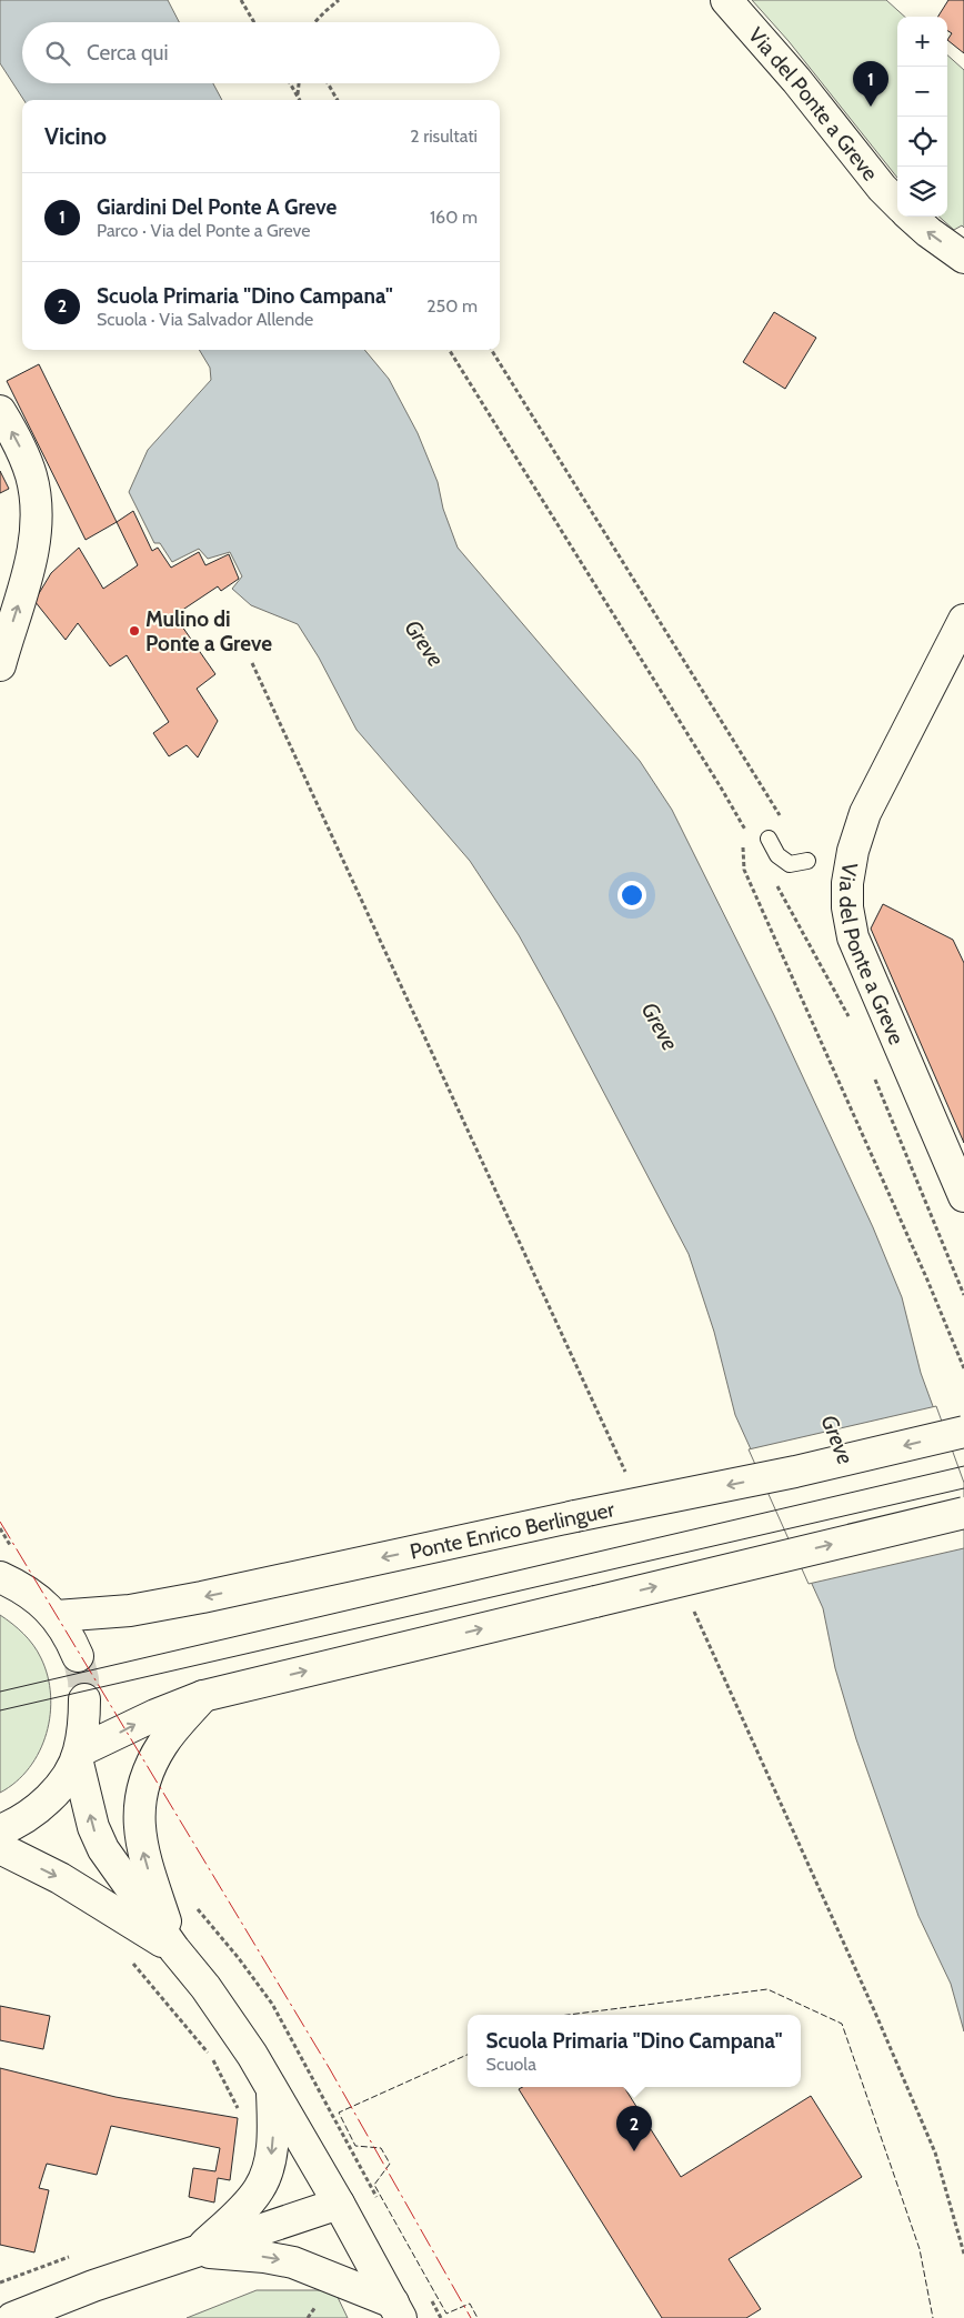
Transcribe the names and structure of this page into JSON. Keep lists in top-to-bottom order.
{
  "streets": {
    "street": ["Via del Ponte a Greve", "Ponte Enrico Berlinguer"]
  },
  "water": ["Greve"],
  "places": ["Mulino di Ponte a Greve"],
  "page": {
    "map_buttons": ["+", "−"],
    "search": "Cerca qui",
    "pins": ["1", "2"],
    "heading": ["Vicino", "2 risultati"],
    "list": [
      {
        "mark": "1",
        "name": "Giardini Del Ponte A Greve",
        "note": "Parco · Via del Ponte a Greve",
        "value": "160 m"
      },
      {
        "mark": "2",
        "name": "Scuola Primaria \"Dino Campana\"",
        "note": "Scuola · Via Salvador Allende",
        "value": "250 m"
      }
    ],
    "popup": ["Scuola Primaria \"Dino Campana\"", "Scuola"]
  }
}
